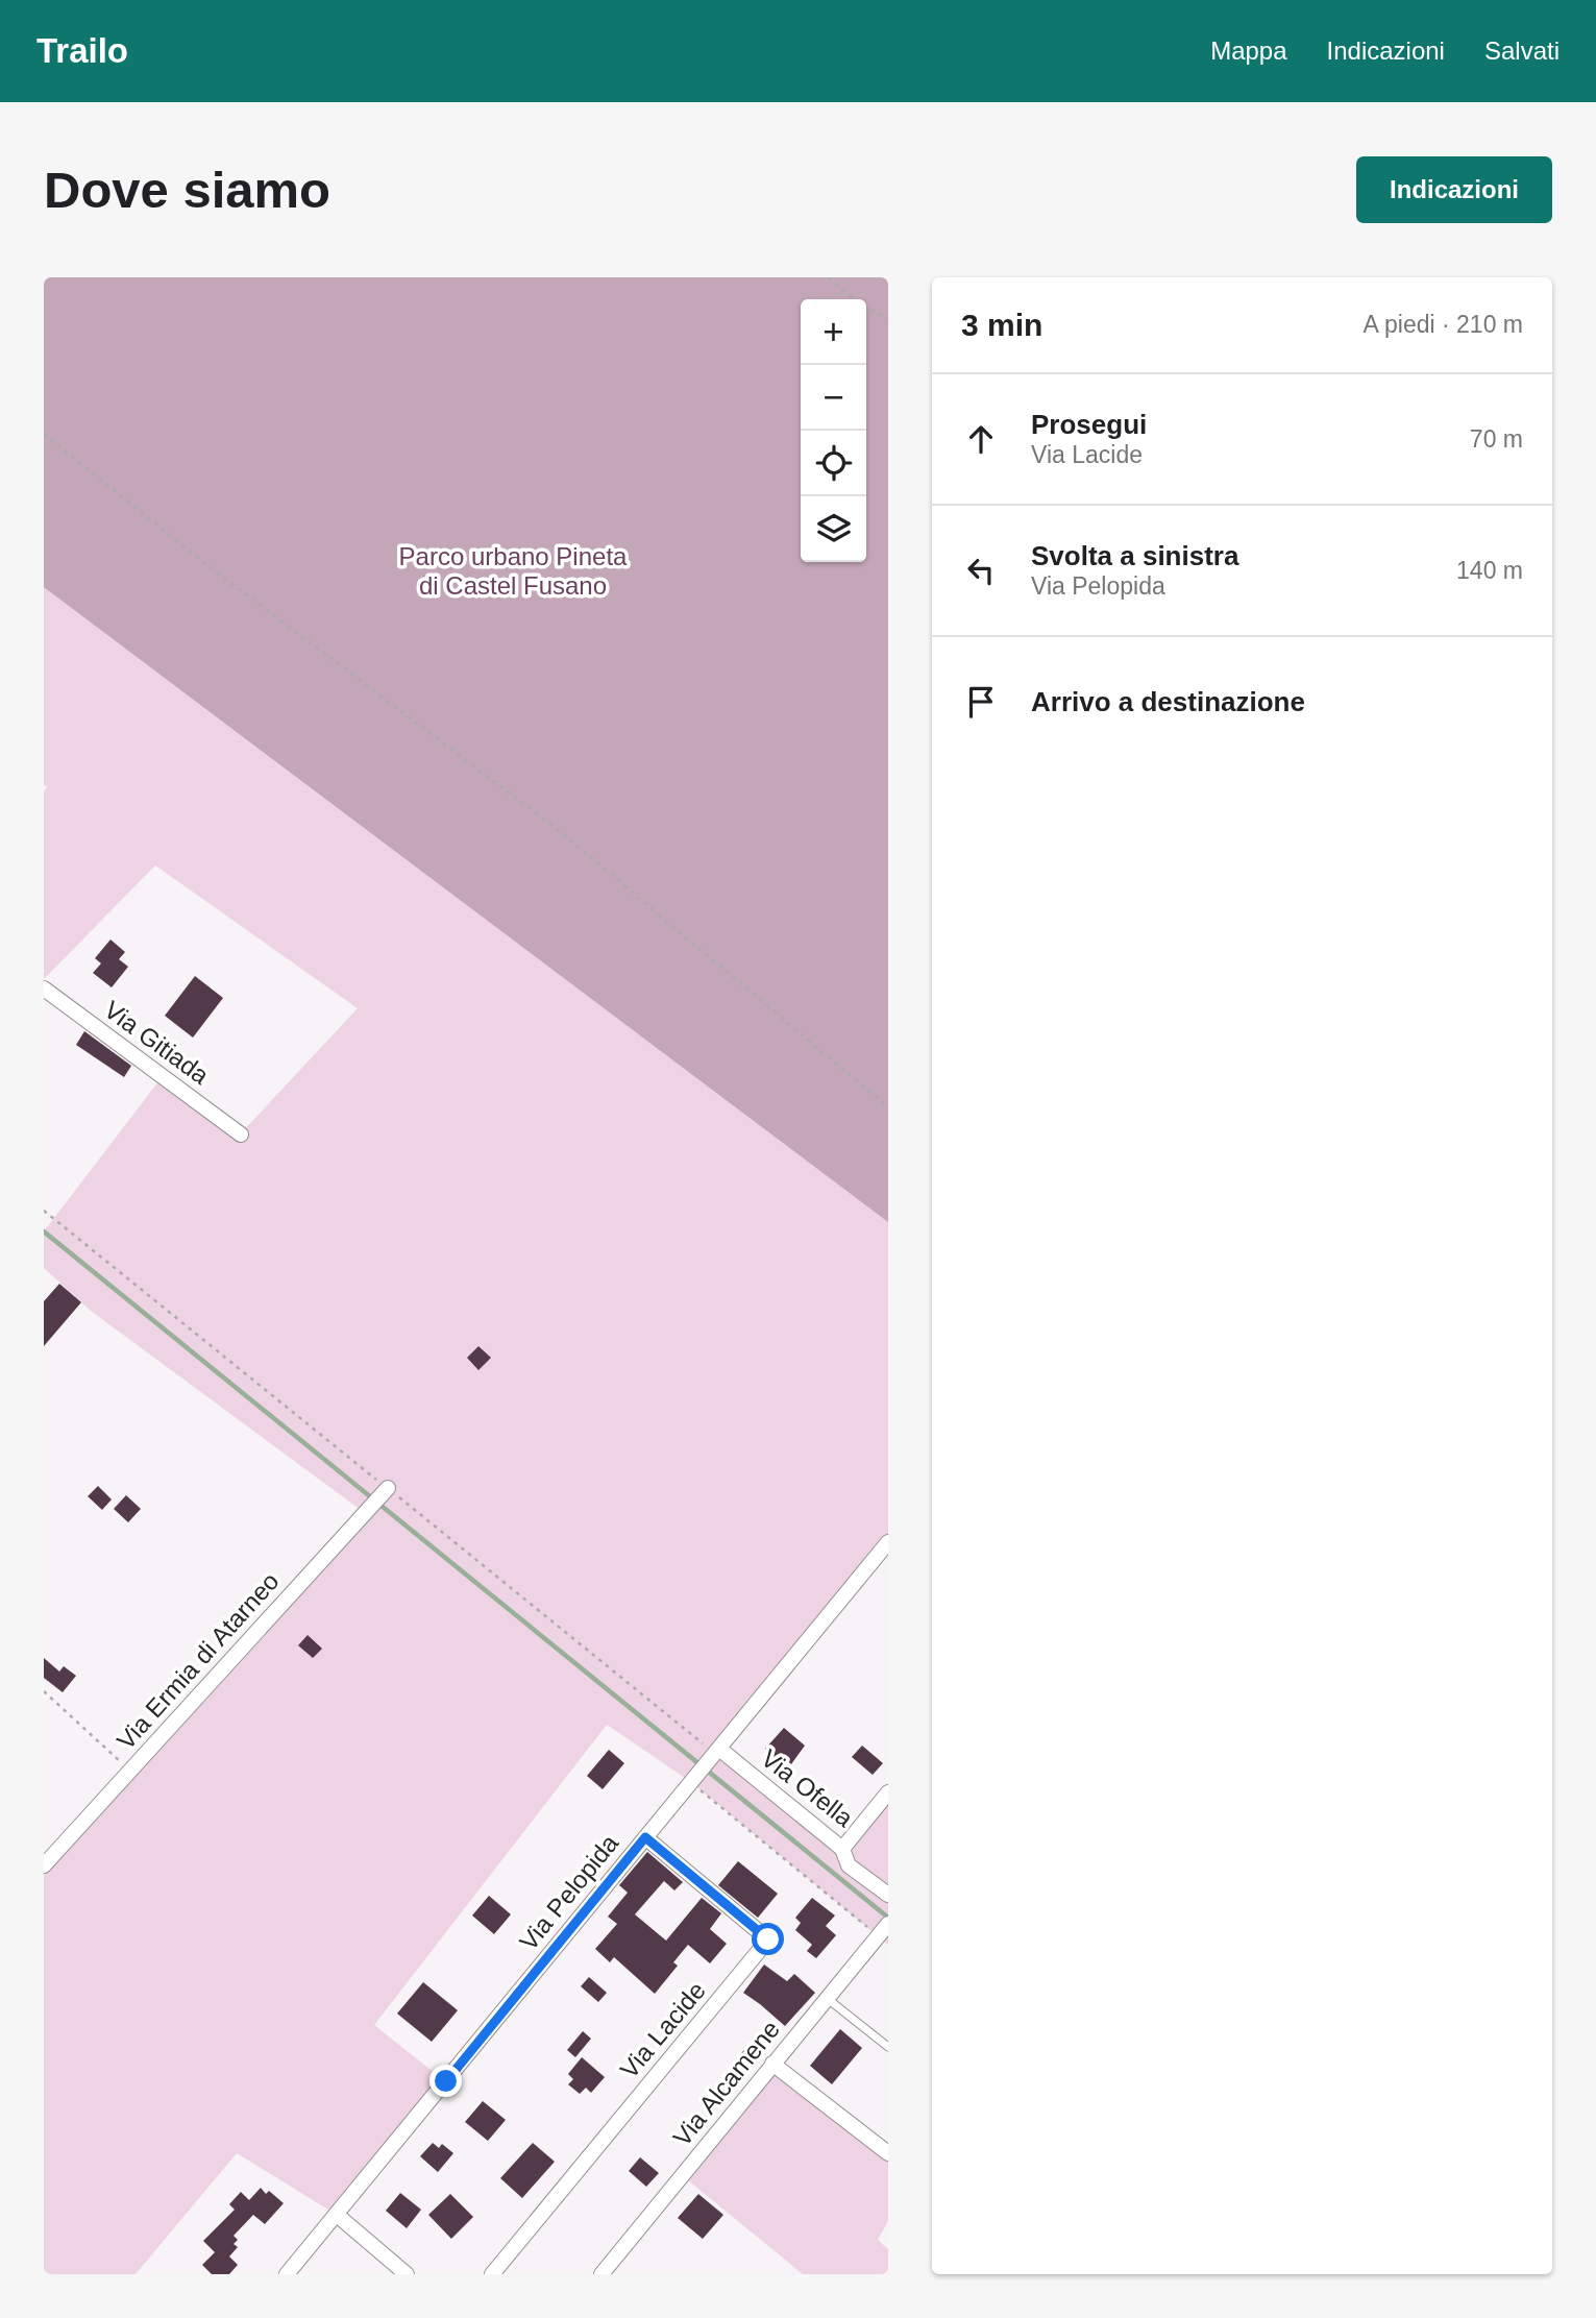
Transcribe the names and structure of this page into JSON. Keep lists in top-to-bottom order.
{
  "streets": {
    "street": [
      "Via Gitiada",
      "Via Ermia di Atarneo",
      "Via Ofella",
      "Via Pelopida",
      "Via Lacide",
      "Via Alcamene"
    ]
  },
  "crossings": [
    ["Via Ofella", "Via Pelopida"],
    ["Via Pelopida", "Via Lacide"]
  ],
  "parks": ["Parco urbano Pineta di Castel Fusano"],
  "page": {
    "header": "Trailo",
    "nav": ["Mappa", "Indicazioni", "Salvati"],
    "buttons": "Indicazioni",
    "title": "Dove siamo",
    "heading": ["3 min", "A piedi · 210 m"],
    "map_buttons": ["+", "−"],
    "list": [
      ["Prosegui", "Via Lacide", "70 m"],
      ["Svolta a sinistra", "Via Pelopida", "140 m"],
      "Arrivo a destinazione"
    ]
  }
}
